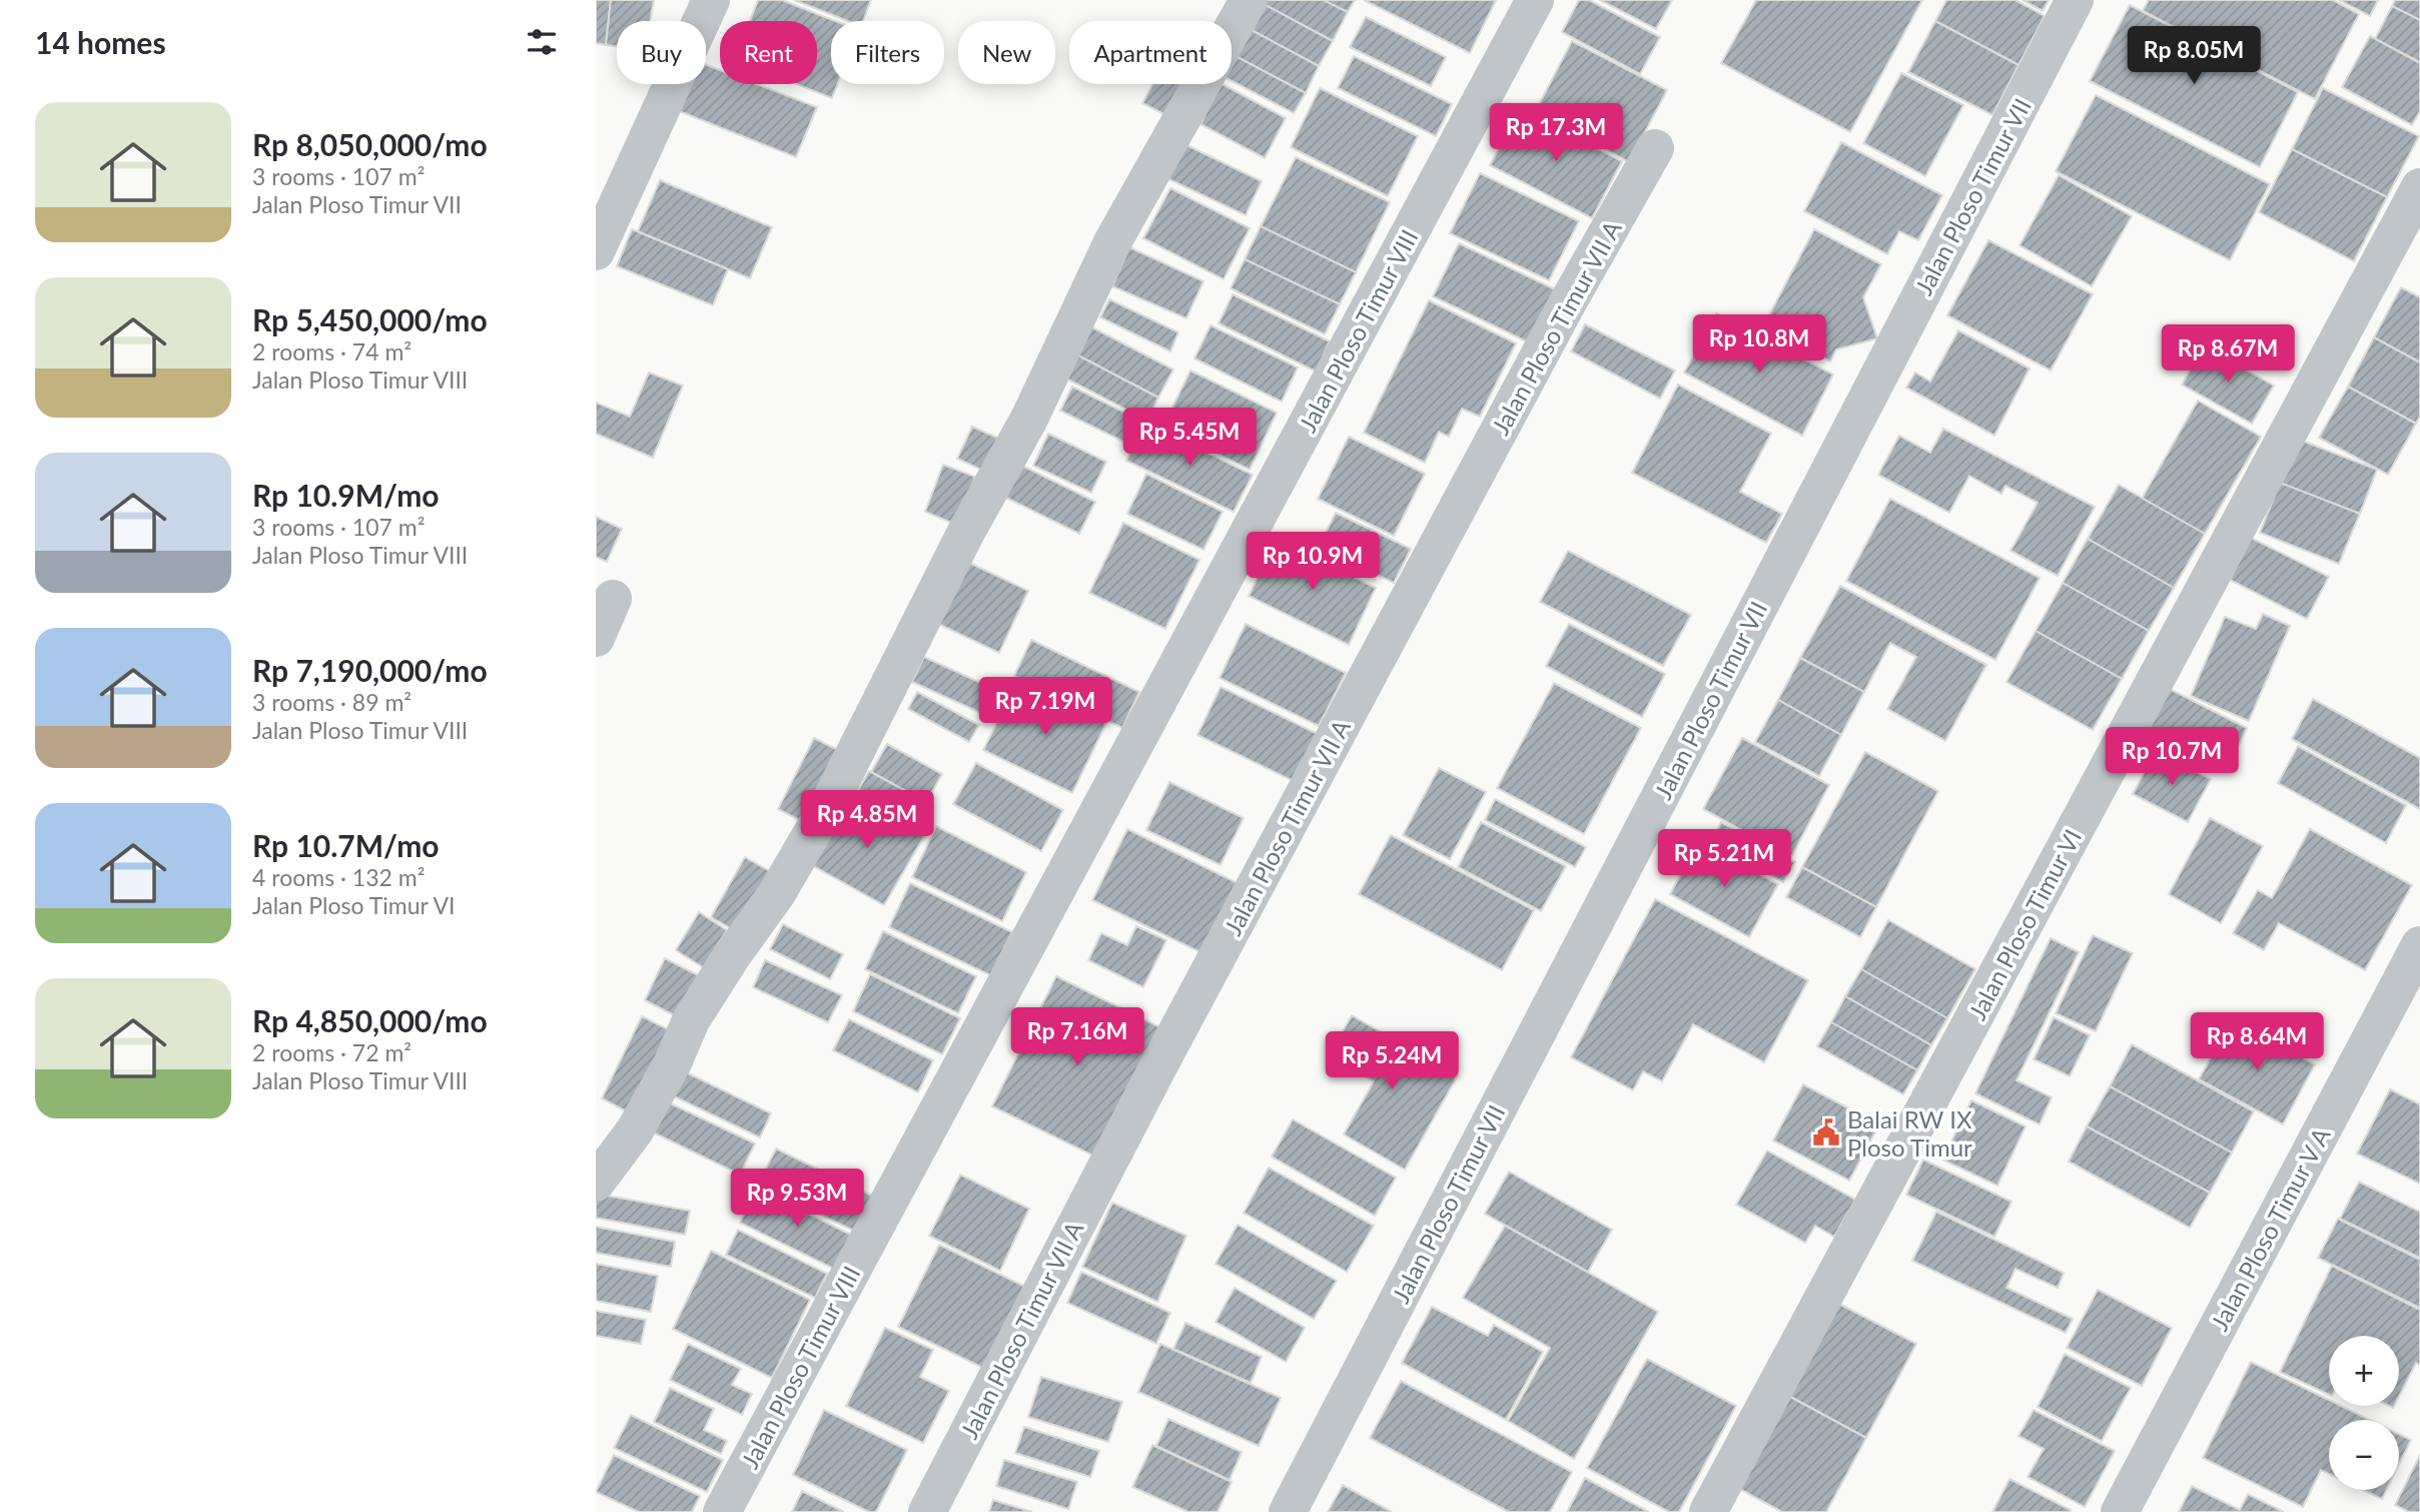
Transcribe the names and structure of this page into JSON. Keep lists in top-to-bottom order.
{
  "streets": {
    "street": [
      "Jalan Ploso Timur VII",
      "Jalan Ploso Timur VII A",
      "Jalan Ploso Timur VIII",
      "Jalan Ploso Timur VI",
      "Jalan Ploso Timur V A"
    ]
  },
  "places": {
    "public building": ["Balai RW IX Ploso Timur"]
  },
  "page": {
    "heading": "14 homes",
    "chip": [
      "Buy",
      "Rent",
      "Filters",
      "New",
      "Apartment"
    ],
    "price": [
      "Rp 8.05M",
      "Rp 17.3M",
      "Rp 10.8M",
      "Rp 8.67M",
      "Rp 5.45M",
      "Rp 10.9M",
      "Rp 7.19M",
      "Rp 10.7M",
      "Rp 4.85M",
      "Rp 5.21M",
      "Rp 7.16M",
      "Rp 8.64M",
      "Rp 5.24M",
      "Rp 9.53M"
    ],
    "list": [
      {
        "name": "Rp 8,050,000/mo",
        "note": "3 rooms · 107 m² · Jalan Ploso Timur VII"
      },
      {
        "name": "Rp 5,450,000/mo",
        "note": "2 rooms · 74 m² · Jalan Ploso Timur VIII"
      },
      {
        "name": "Rp 10.9M/mo",
        "note": "3 rooms · 107 m² · Jalan Ploso Timur VIII"
      },
      {
        "name": "Rp 7,190,000/mo",
        "note": "3 rooms · 89 m² · Jalan Ploso Timur VIII"
      },
      {
        "name": "Rp 10.7M/mo",
        "note": "4 rooms · 132 m² · Jalan Ploso Timur VI"
      },
      {
        "name": "Rp 4,850,000/mo",
        "note": "2 rooms · 72 m² · Jalan Ploso Timur VIII"
      }
    ],
    "map_buttons": ["+", "−"]
  }
}
